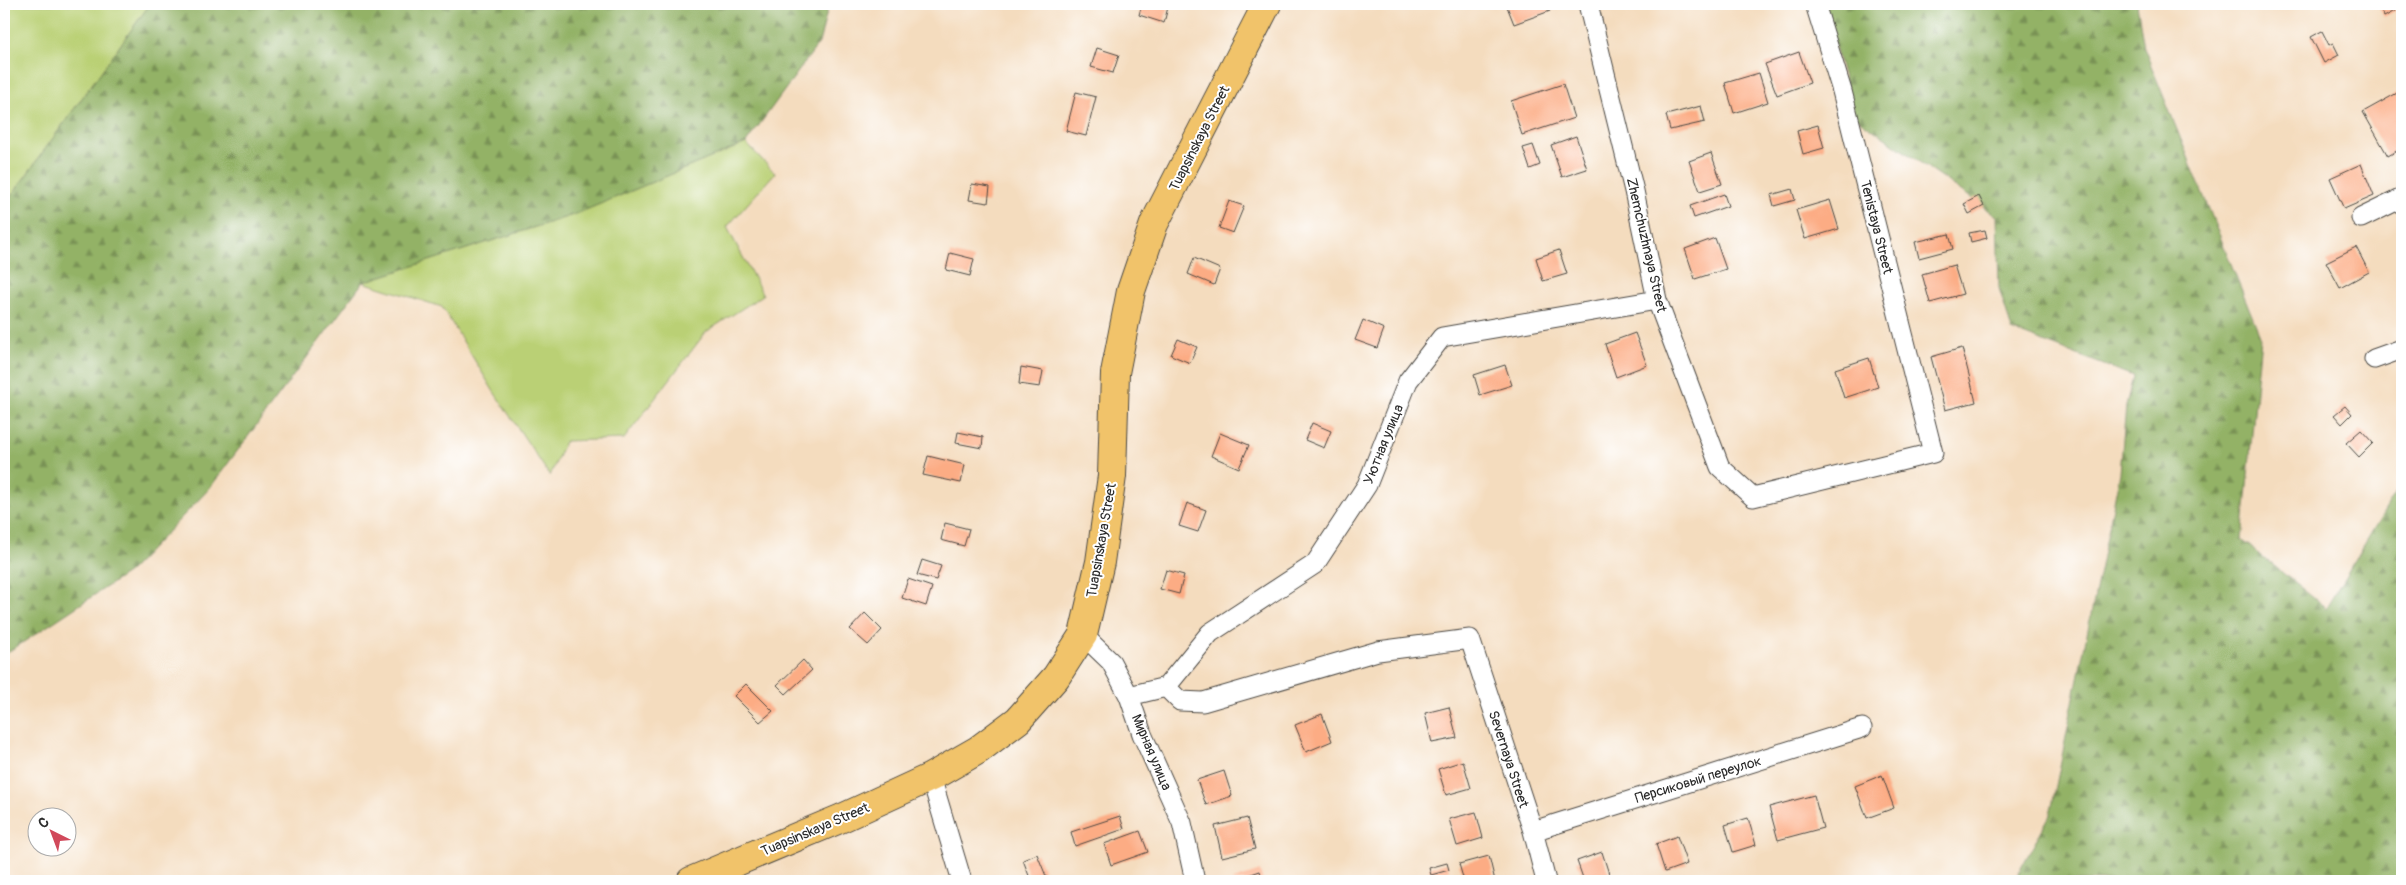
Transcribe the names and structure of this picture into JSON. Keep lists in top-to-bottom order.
{
  "streets": {
    "main road": ["Tuapsinskaya Street"],
    "street": [
      "Tenistaya Street",
      "Zhemchuzhnaya Street",
      "Уютная улица",
      "Мирная улица",
      "Severnaya Street",
      "Персиковый переулок"
    ]
  },
  "crossings": [
    ["Tuapsinskaya Street", "Мирная улица"],
    ["Tenistaya Street", "Zhemchuzhnaya Street"],
    ["Zhemchuzhnaya Street", "Уютная улица"],
    ["Уютная улица", "Severnaya Street"],
    ["Severnaya Street", "Персиковый переулок"]
  ],
  "north": "top left"
}
